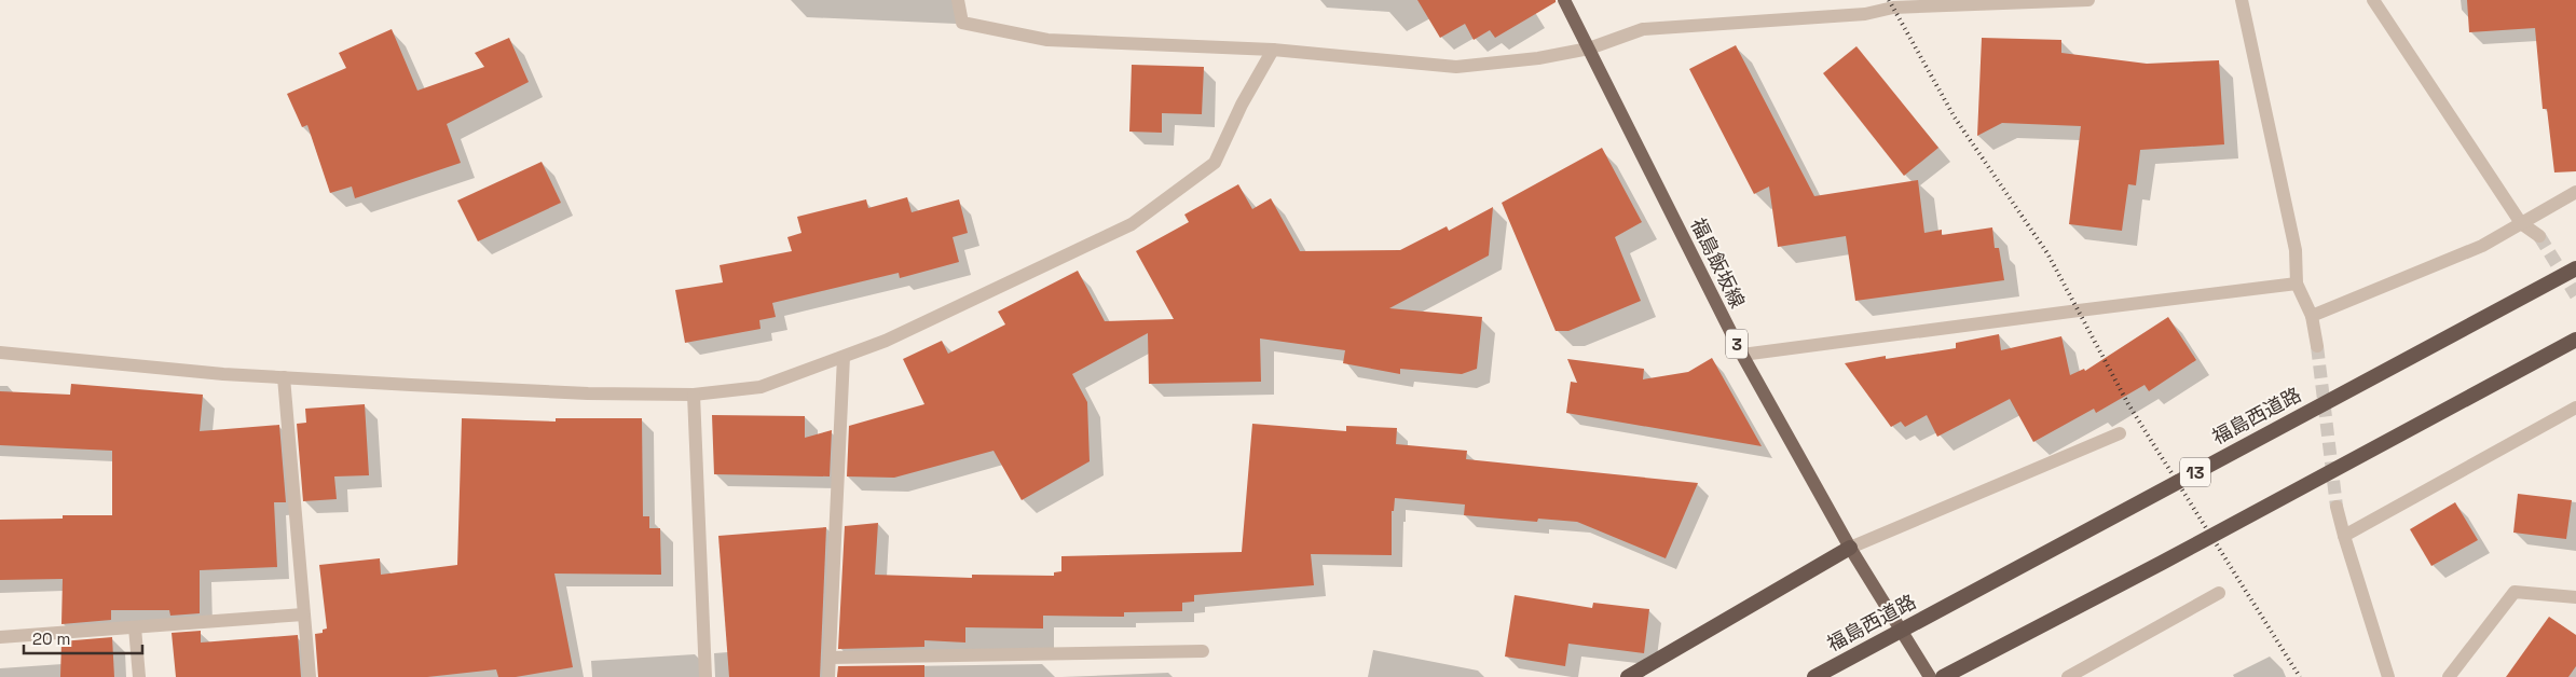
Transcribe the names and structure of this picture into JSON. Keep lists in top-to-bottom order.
{
  "streets": {
    "highway": ["福島西道路", "13"],
    "main road": ["福島飯坂線", "3"]
  },
  "scale_bar": "20 m"
}
